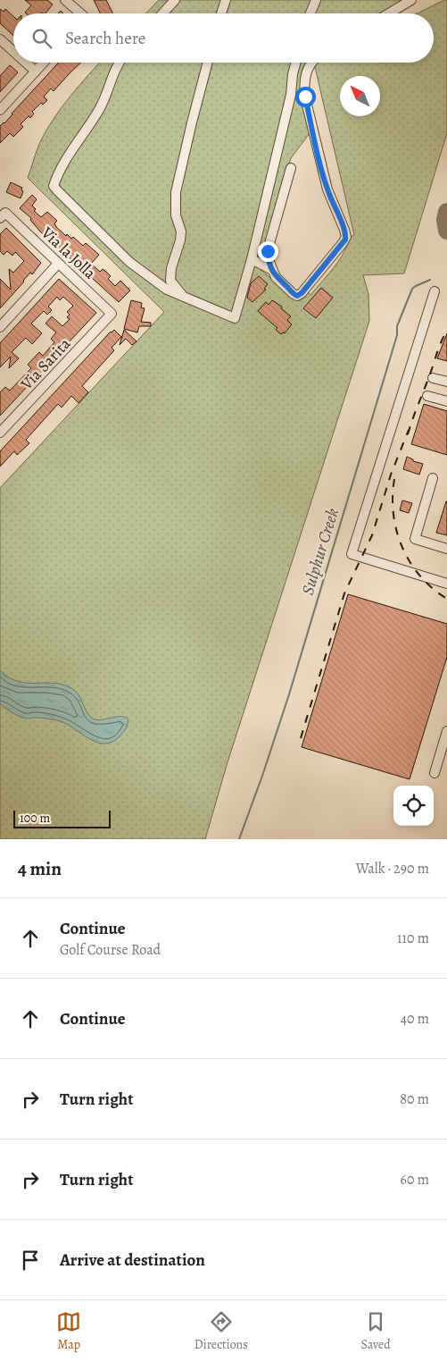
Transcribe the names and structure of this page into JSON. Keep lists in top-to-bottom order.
{
  "streets": {
    "street": ["Via la Jolla", "Via Sarita"]
  },
  "crossings": [
    ["Via la Jolla", "Via Sarita"]
  ],
  "water": ["Sulphur Creek"],
  "scale_bar": "100 m",
  "north": "top left",
  "page": {
    "search": "Search here",
    "scale": "100 m",
    "heading": ["4 min", "Walk · 290 m"],
    "list": [
      ["Continue", "Golf Course Road", "110 m"],
      ["Continue", "40 m"],
      ["Turn right", "80 m"],
      ["Turn right", "60 m"],
      "Arrive at destination"
    ],
    "nav": ["Map", "Directions", "Saved"]
  }
}
